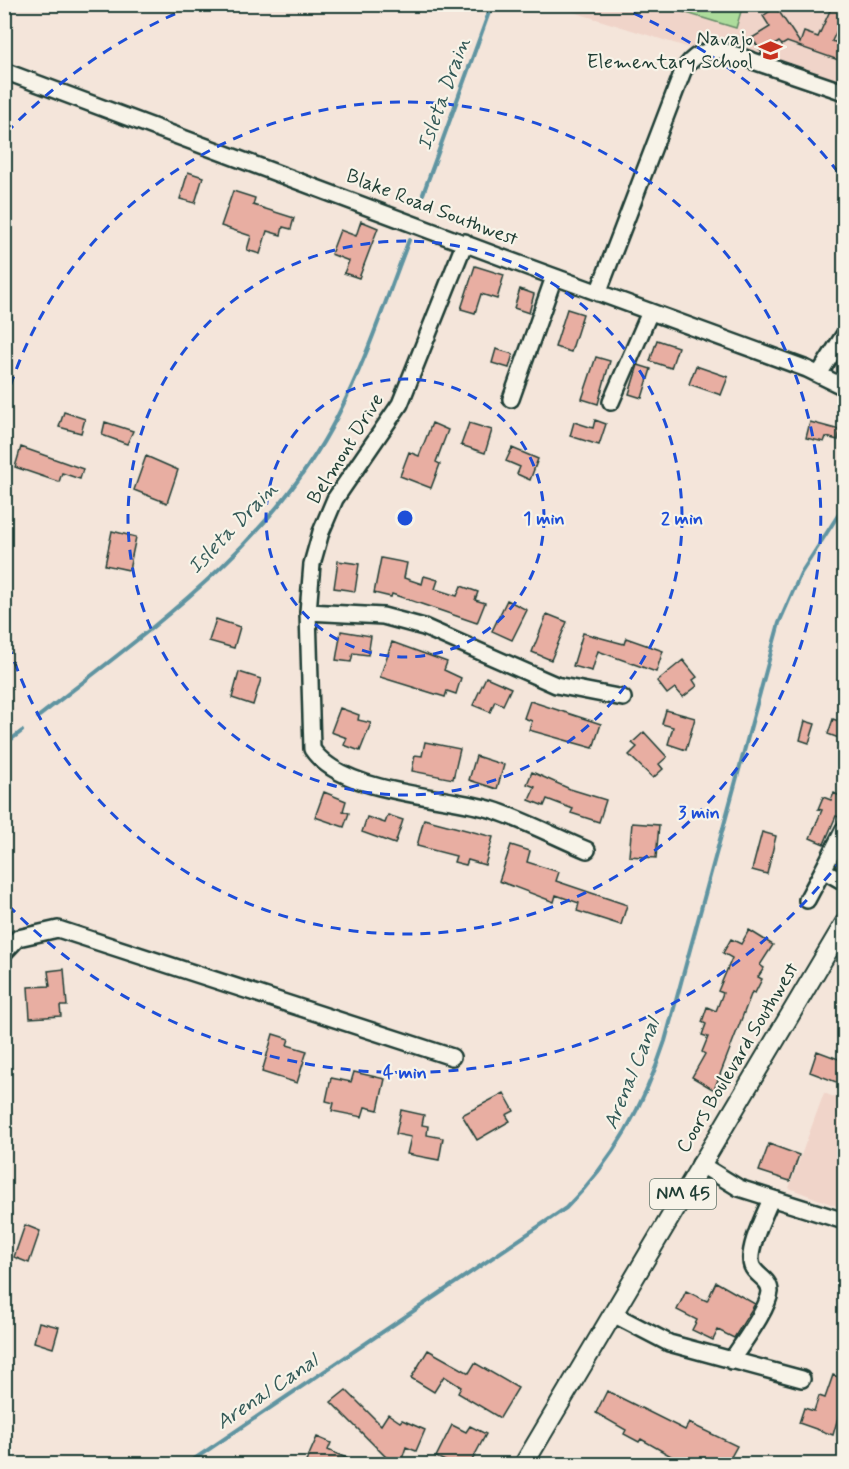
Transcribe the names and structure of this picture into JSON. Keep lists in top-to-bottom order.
{
  "streets": {
    "main road": ["Coors Boulevard Southwest", "NM 45"],
    "street": ["Blake Road Southwest", "Belmont Drive"]
  },
  "crossings": [
    ["Blake Road Southwest", "Belmont Drive"]
  ],
  "water": ["Isleta Drain", "Arenal Canal"],
  "places": {
    "school or university": ["Navajo Elementary School"]
  },
  "rings": [
    "1 min",
    "2 min",
    "3 min",
    "4 min"
  ]
}
